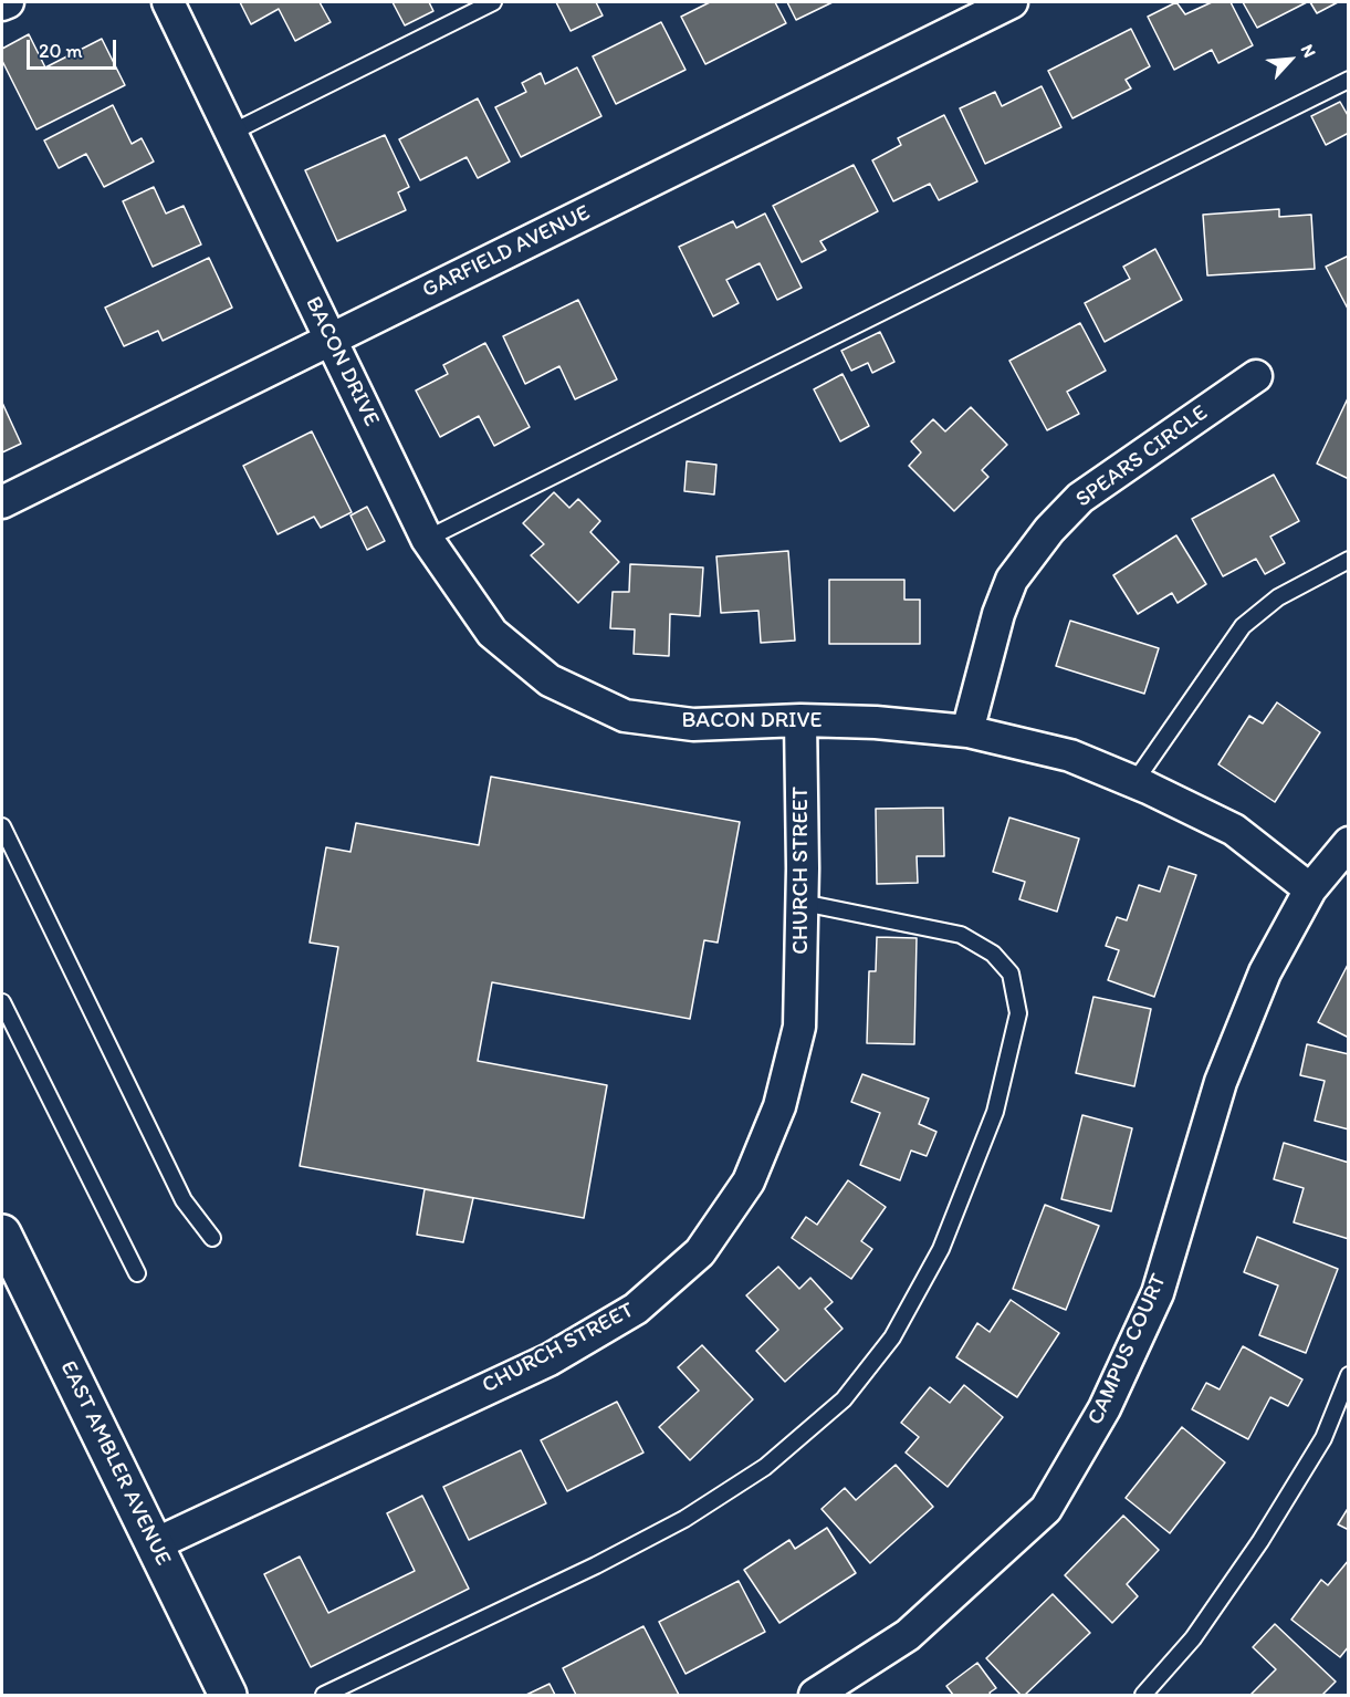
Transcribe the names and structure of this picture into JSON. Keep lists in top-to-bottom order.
{
  "streets": {
    "main road": ["EAST AMBLER AVENUE"],
    "street": [
      "GARFIELD AVENUE",
      "BACON DRIVE",
      "SPEARS CIRCLE",
      "CHURCH STREET",
      "CAMPUS COURT"
    ]
  },
  "crossings": [
    ["GARFIELD AVENUE", "BACON DRIVE"],
    ["BACON DRIVE", "SPEARS CIRCLE"],
    ["BACON DRIVE", "CHURCH STREET"],
    ["BACON DRIVE", "CAMPUS COURT"],
    ["CHURCH STREET", "EAST AMBLER AVENUE"]
  ],
  "scale_bar": "20 m",
  "north": "top right"
}
